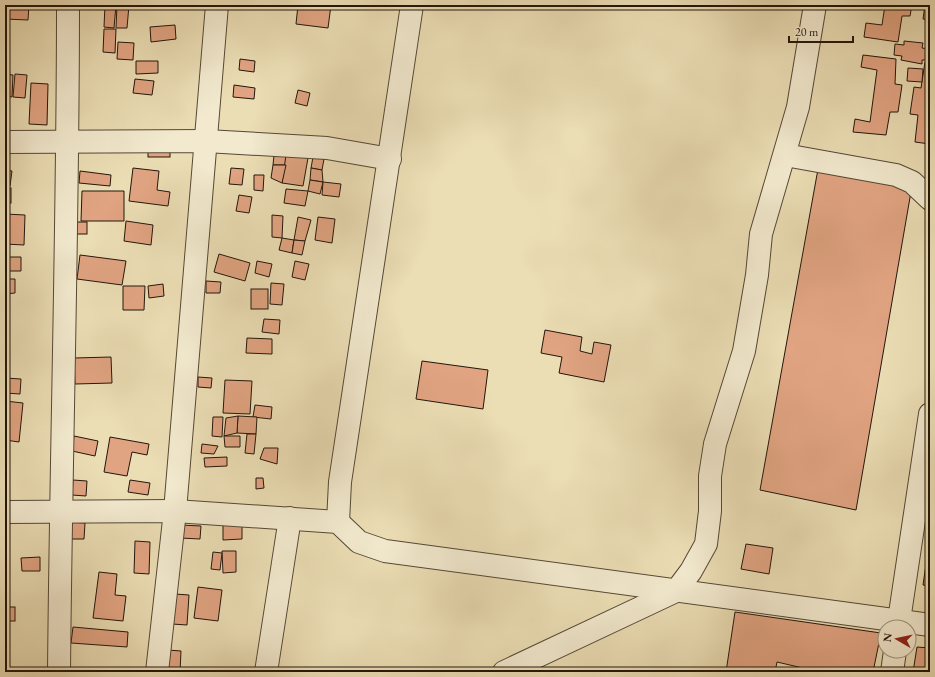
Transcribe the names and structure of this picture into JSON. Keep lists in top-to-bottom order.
{
  "scale_bar": "20 m",
  "north": "left"
}
